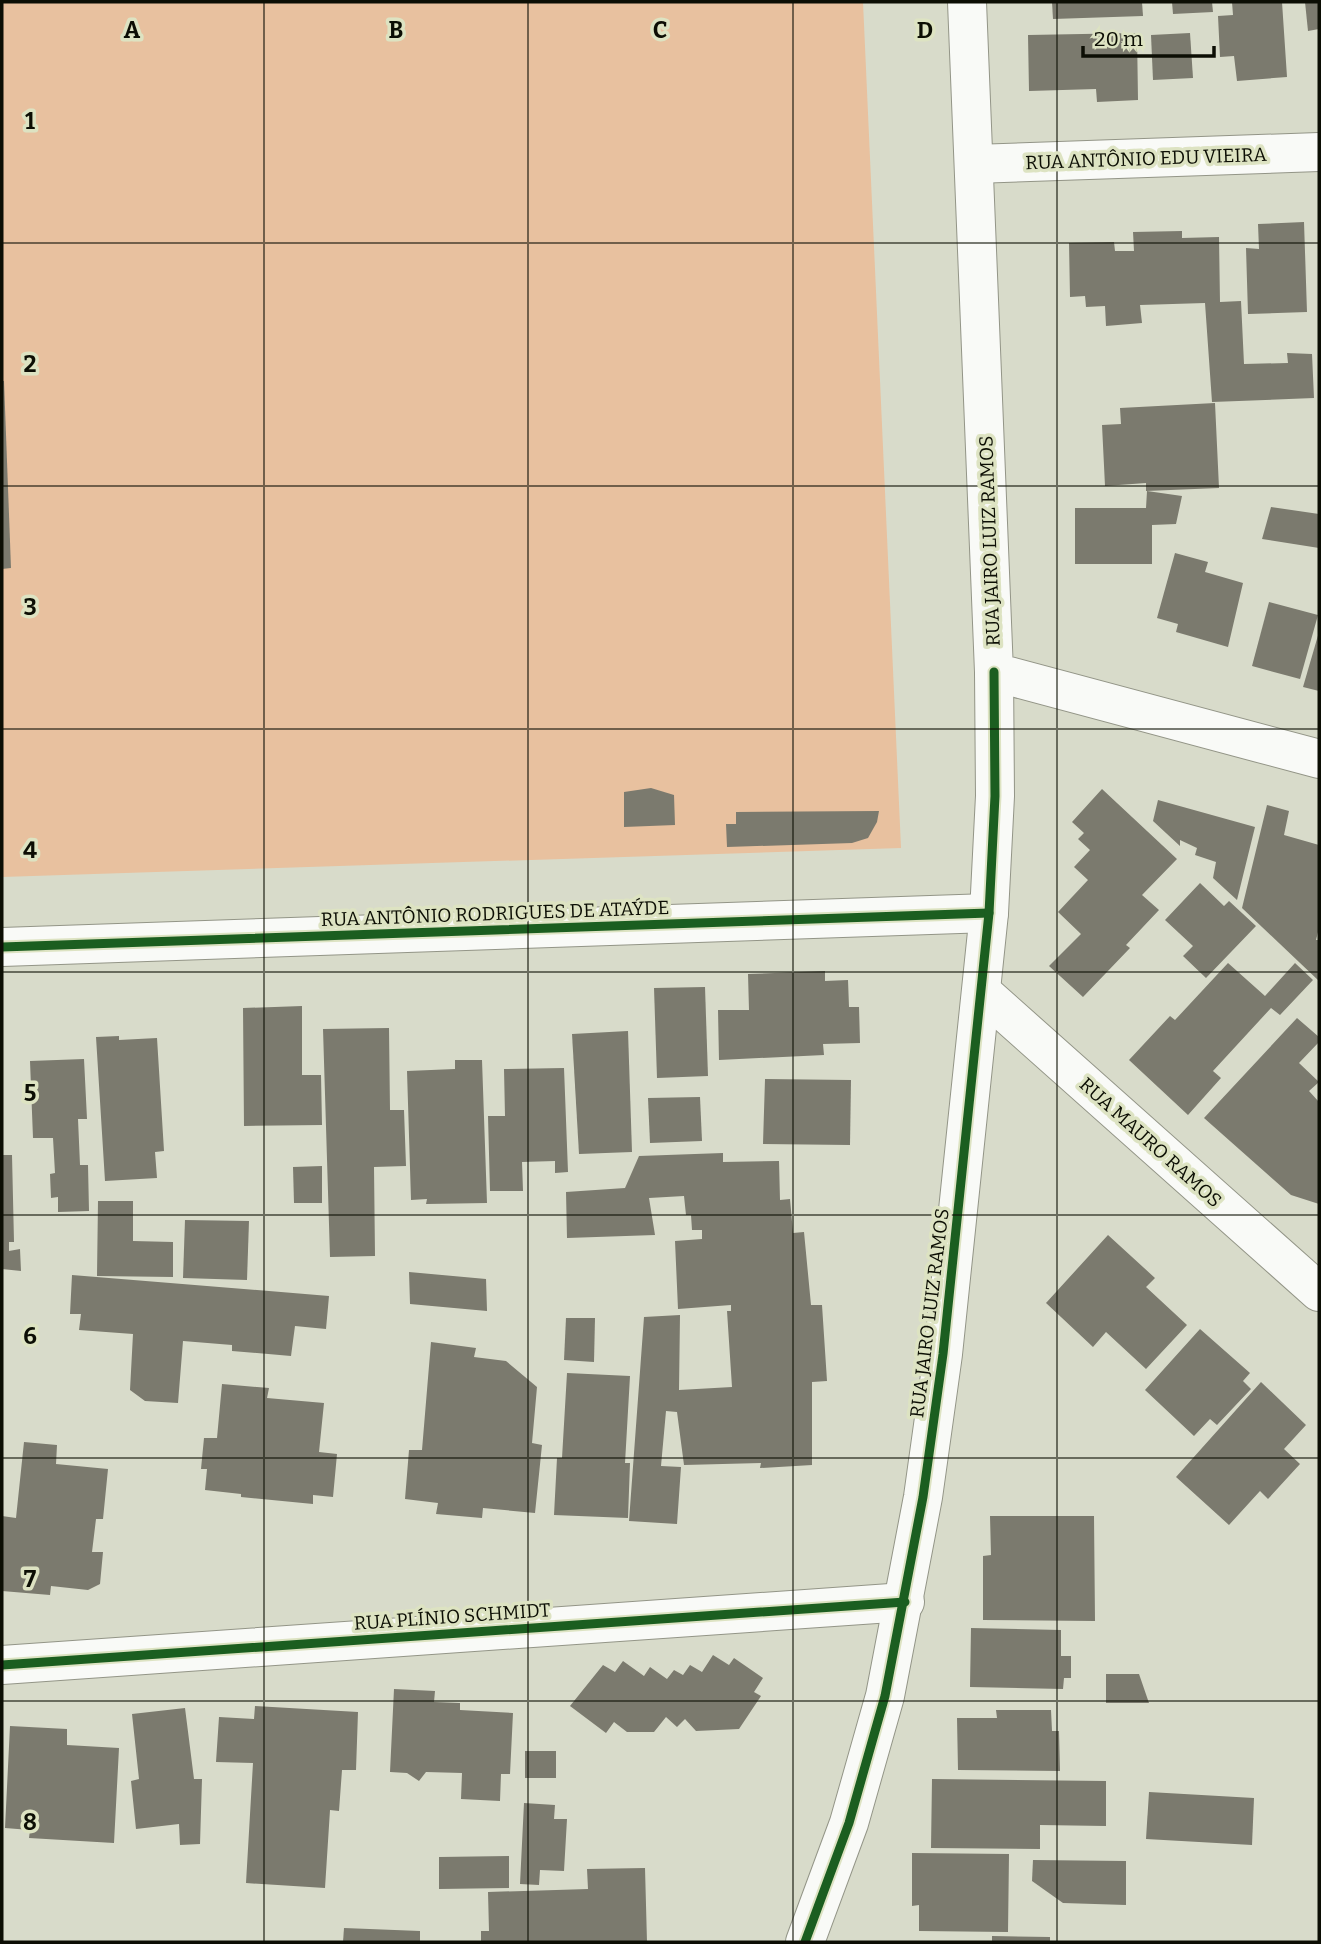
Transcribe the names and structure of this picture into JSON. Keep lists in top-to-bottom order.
{
  "streets": {
    "street": [
      "RUA ANTÔNIO EDU VIEIRA",
      "RUA JAIRO LUIZ RAMOS",
      "RUA ANTÔNIO RODRIGUES DE ATAÝDE",
      "RUA MAURO RAMOS",
      "RUA PLÍNIO SCHMIDT"
    ]
  },
  "crossings": [
    ["RUA ANTÔNIO EDU VIEIRA", "RUA JAIRO LUIZ RAMOS"],
    ["RUA JAIRO LUIZ RAMOS", "RUA ANTÔNIO RODRIGUES DE ATAÝDE"],
    ["RUA JAIRO LUIZ RAMOS", "RUA MAURO RAMOS"],
    ["RUA JAIRO LUIZ RAMOS", "RUA PLÍNIO SCHMIDT"]
  ],
  "scale_bar": "20 m",
  "grid": {
    "columns": [
      "A",
      "B",
      "C",
      "D"
    ],
    "rows": [
      "1",
      "2",
      "3",
      "4",
      "5",
      "6",
      "7",
      "8"
    ]
  }
}
